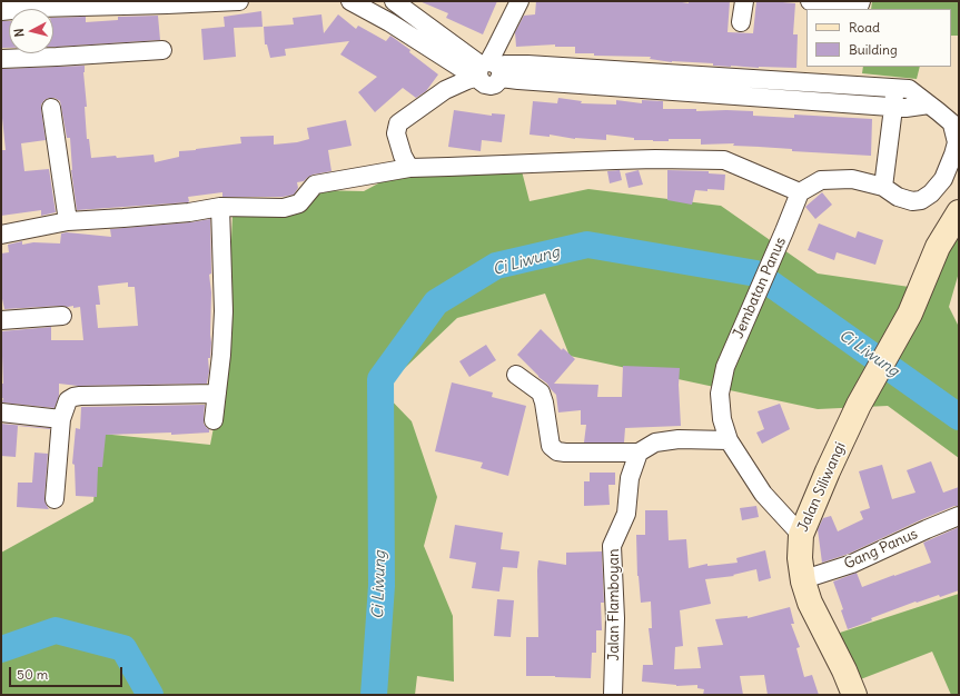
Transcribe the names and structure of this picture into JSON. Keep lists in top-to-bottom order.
{
  "streets": {
    "main road": ["Jalan Siliwangi"],
    "street": ["Jembatan Panus", "Gang Panus", "Jalan Flamboyan"]
  },
  "crossings": [
    ["Jembatan Panus", "Jalan Siliwangi"],
    ["Jalan Siliwangi", "Gang Panus"]
  ],
  "water": ["Ci Liwung"],
  "legend": ["Road", "Building"],
  "scale_bar": "50 m",
  "north": "left"
}
